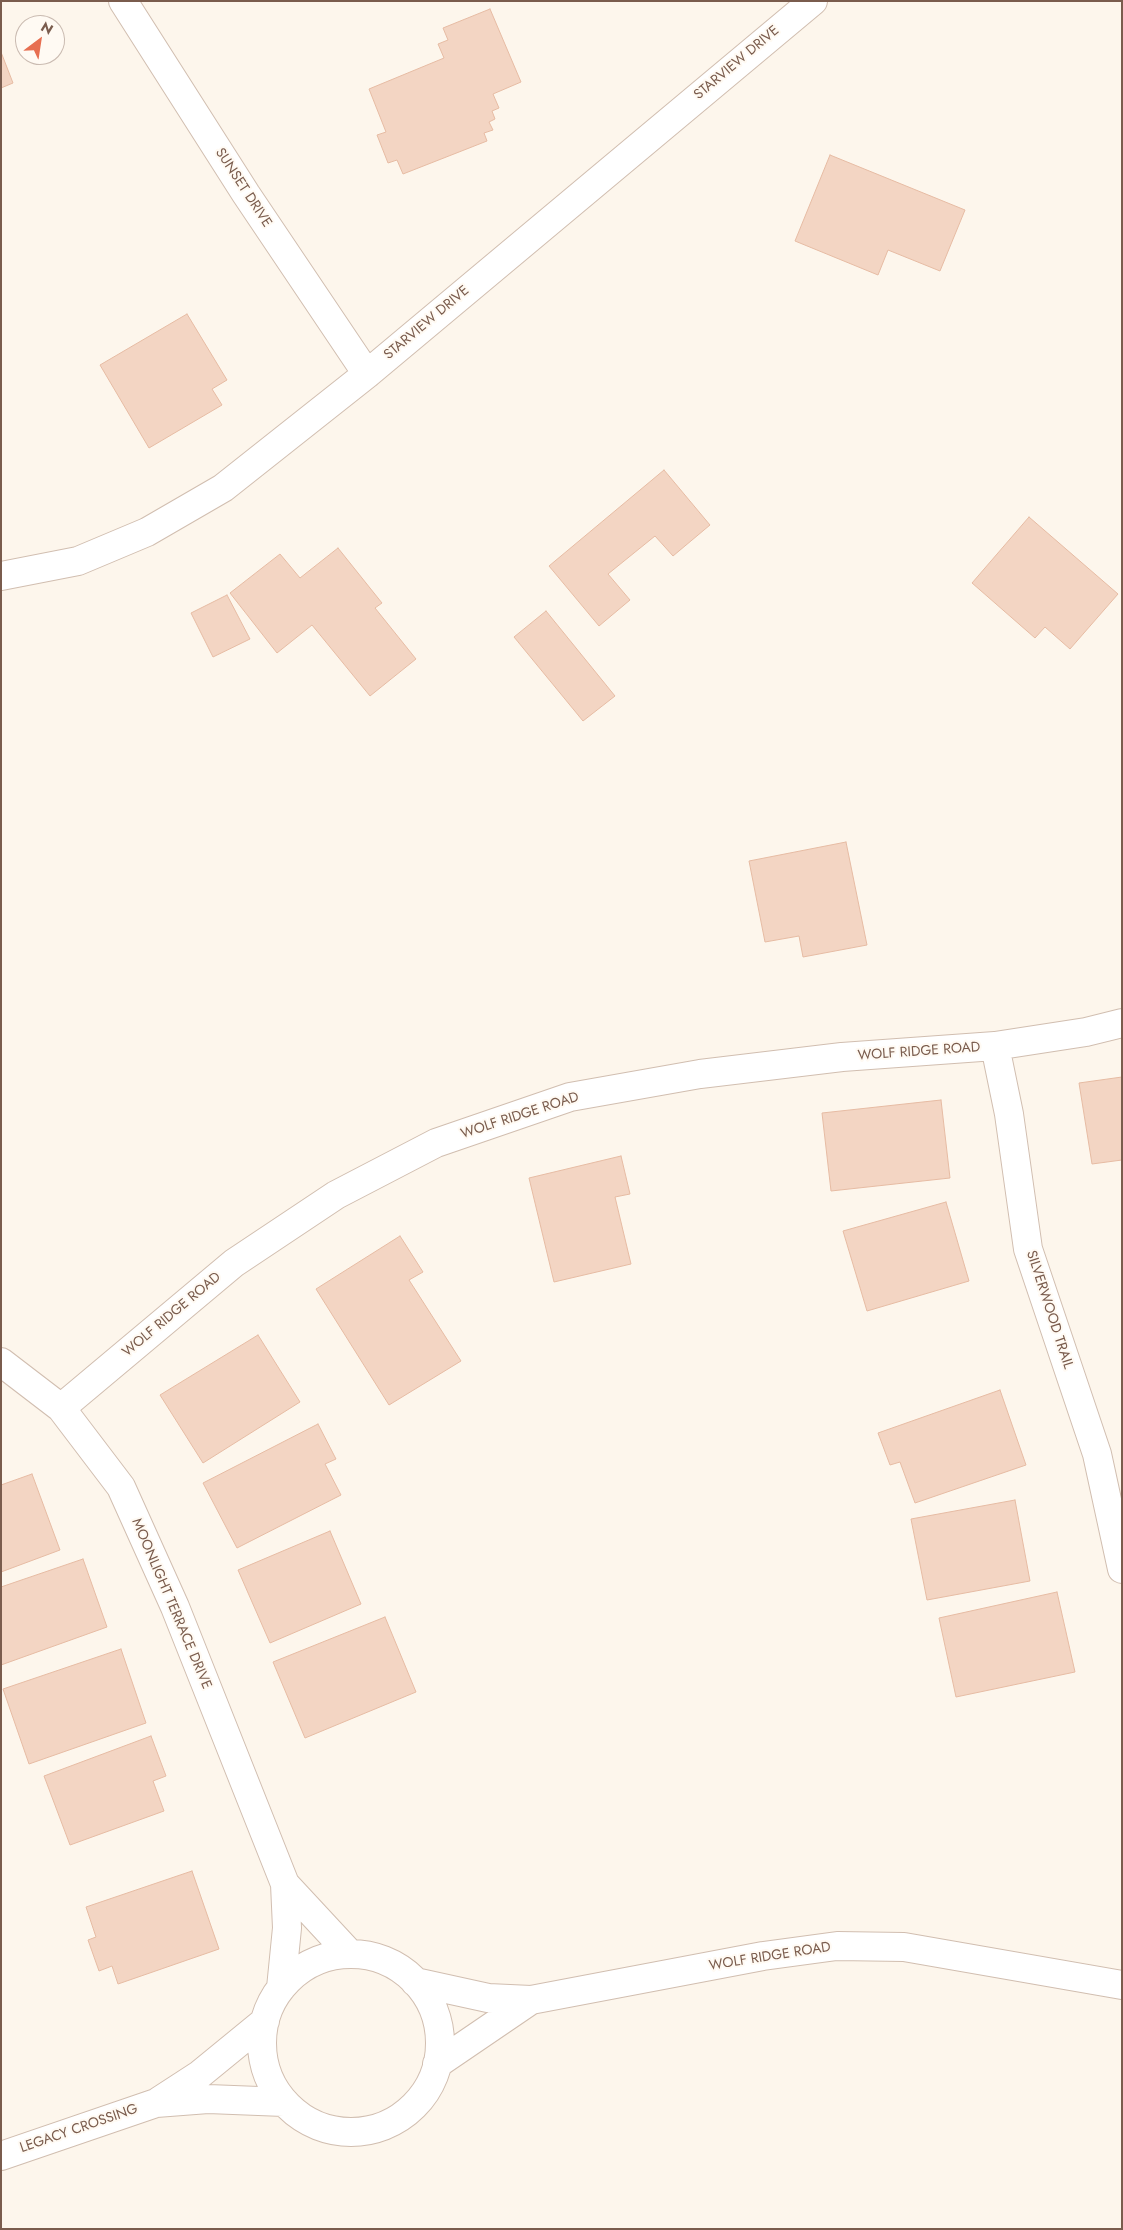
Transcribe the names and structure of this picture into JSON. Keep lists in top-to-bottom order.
{
  "streets": {
    "street": [
      "STARVIEW DRIVE",
      "SUNSET DRIVE",
      "WOLF RIDGE ROAD",
      "SILVERWOOD TRAIL",
      "MOONLIGHT TERRACE DRIVE",
      "LEGACY CROSSING"
    ]
  },
  "crossings": [
    ["STARVIEW DRIVE", "SUNSET DRIVE"],
    ["WOLF RIDGE ROAD", "SILVERWOOD TRAIL"],
    ["WOLF RIDGE ROAD", "MOONLIGHT TERRACE DRIVE"],
    ["WOLF RIDGE ROAD", "LEGACY CROSSING"],
    ["MOONLIGHT TERRACE DRIVE", "LEGACY CROSSING"]
  ],
  "north": "top right"
}
